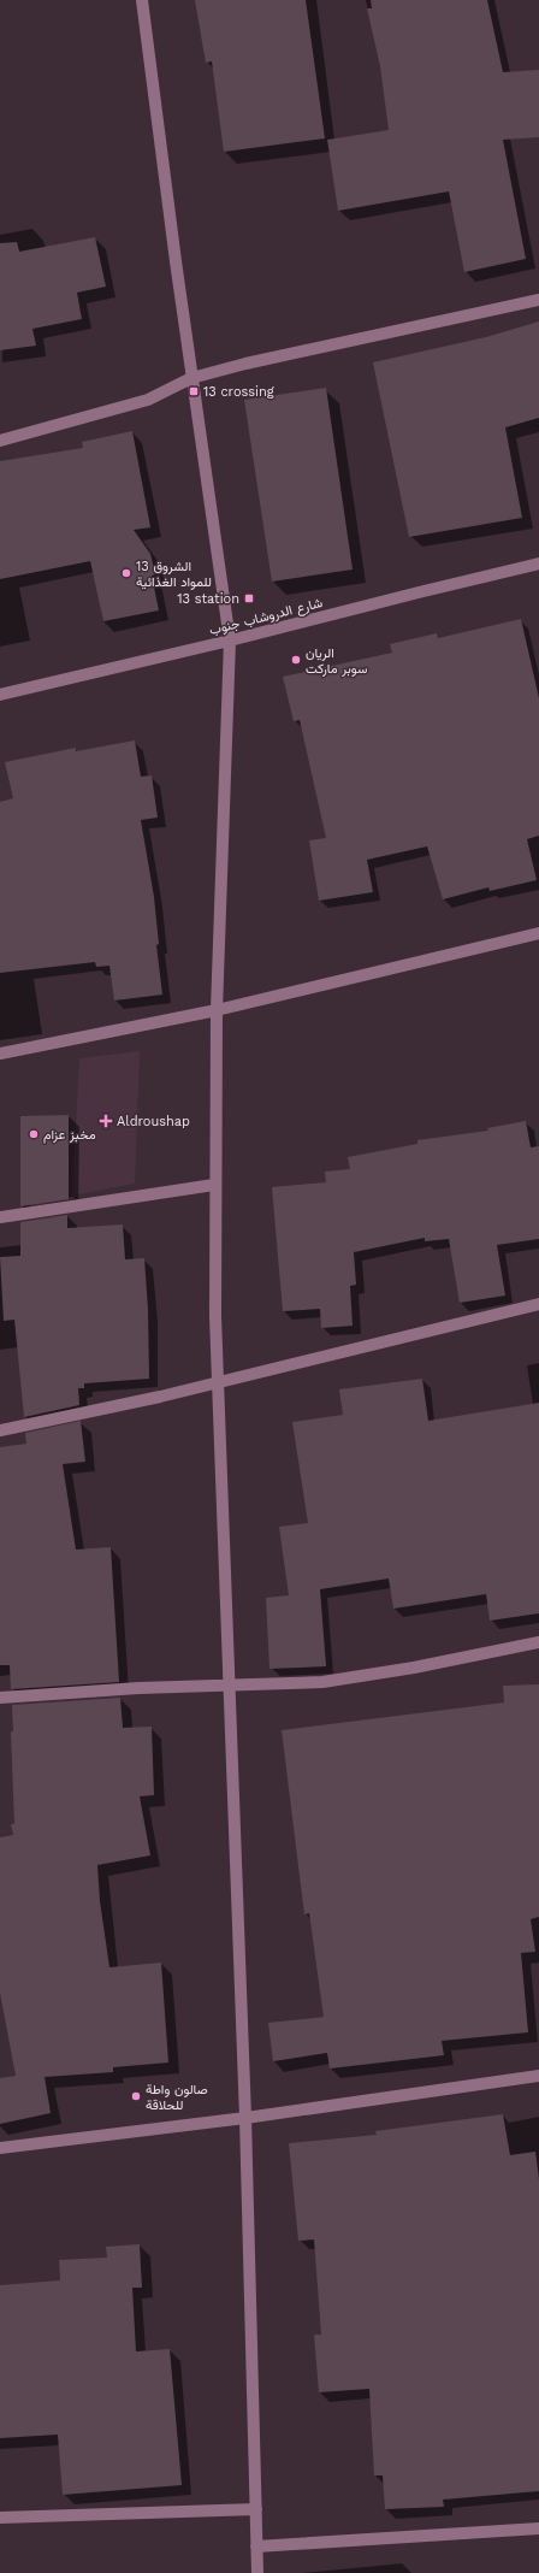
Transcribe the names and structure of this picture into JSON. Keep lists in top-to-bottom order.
{
  "streets": {
    "street": ["شارع الدروشاب جنوب"]
  },
  "places": {
    "transit": ["13 crossing", "13 station"],
    "other": [
      "الشروق 13 للمواد الغذائية",
      "الريان سوبر ماركت",
      "مخبز عزام",
      "صالون واطة للحلاقة"
    ],
    "health": ["Aldroushap"]
  }
}
